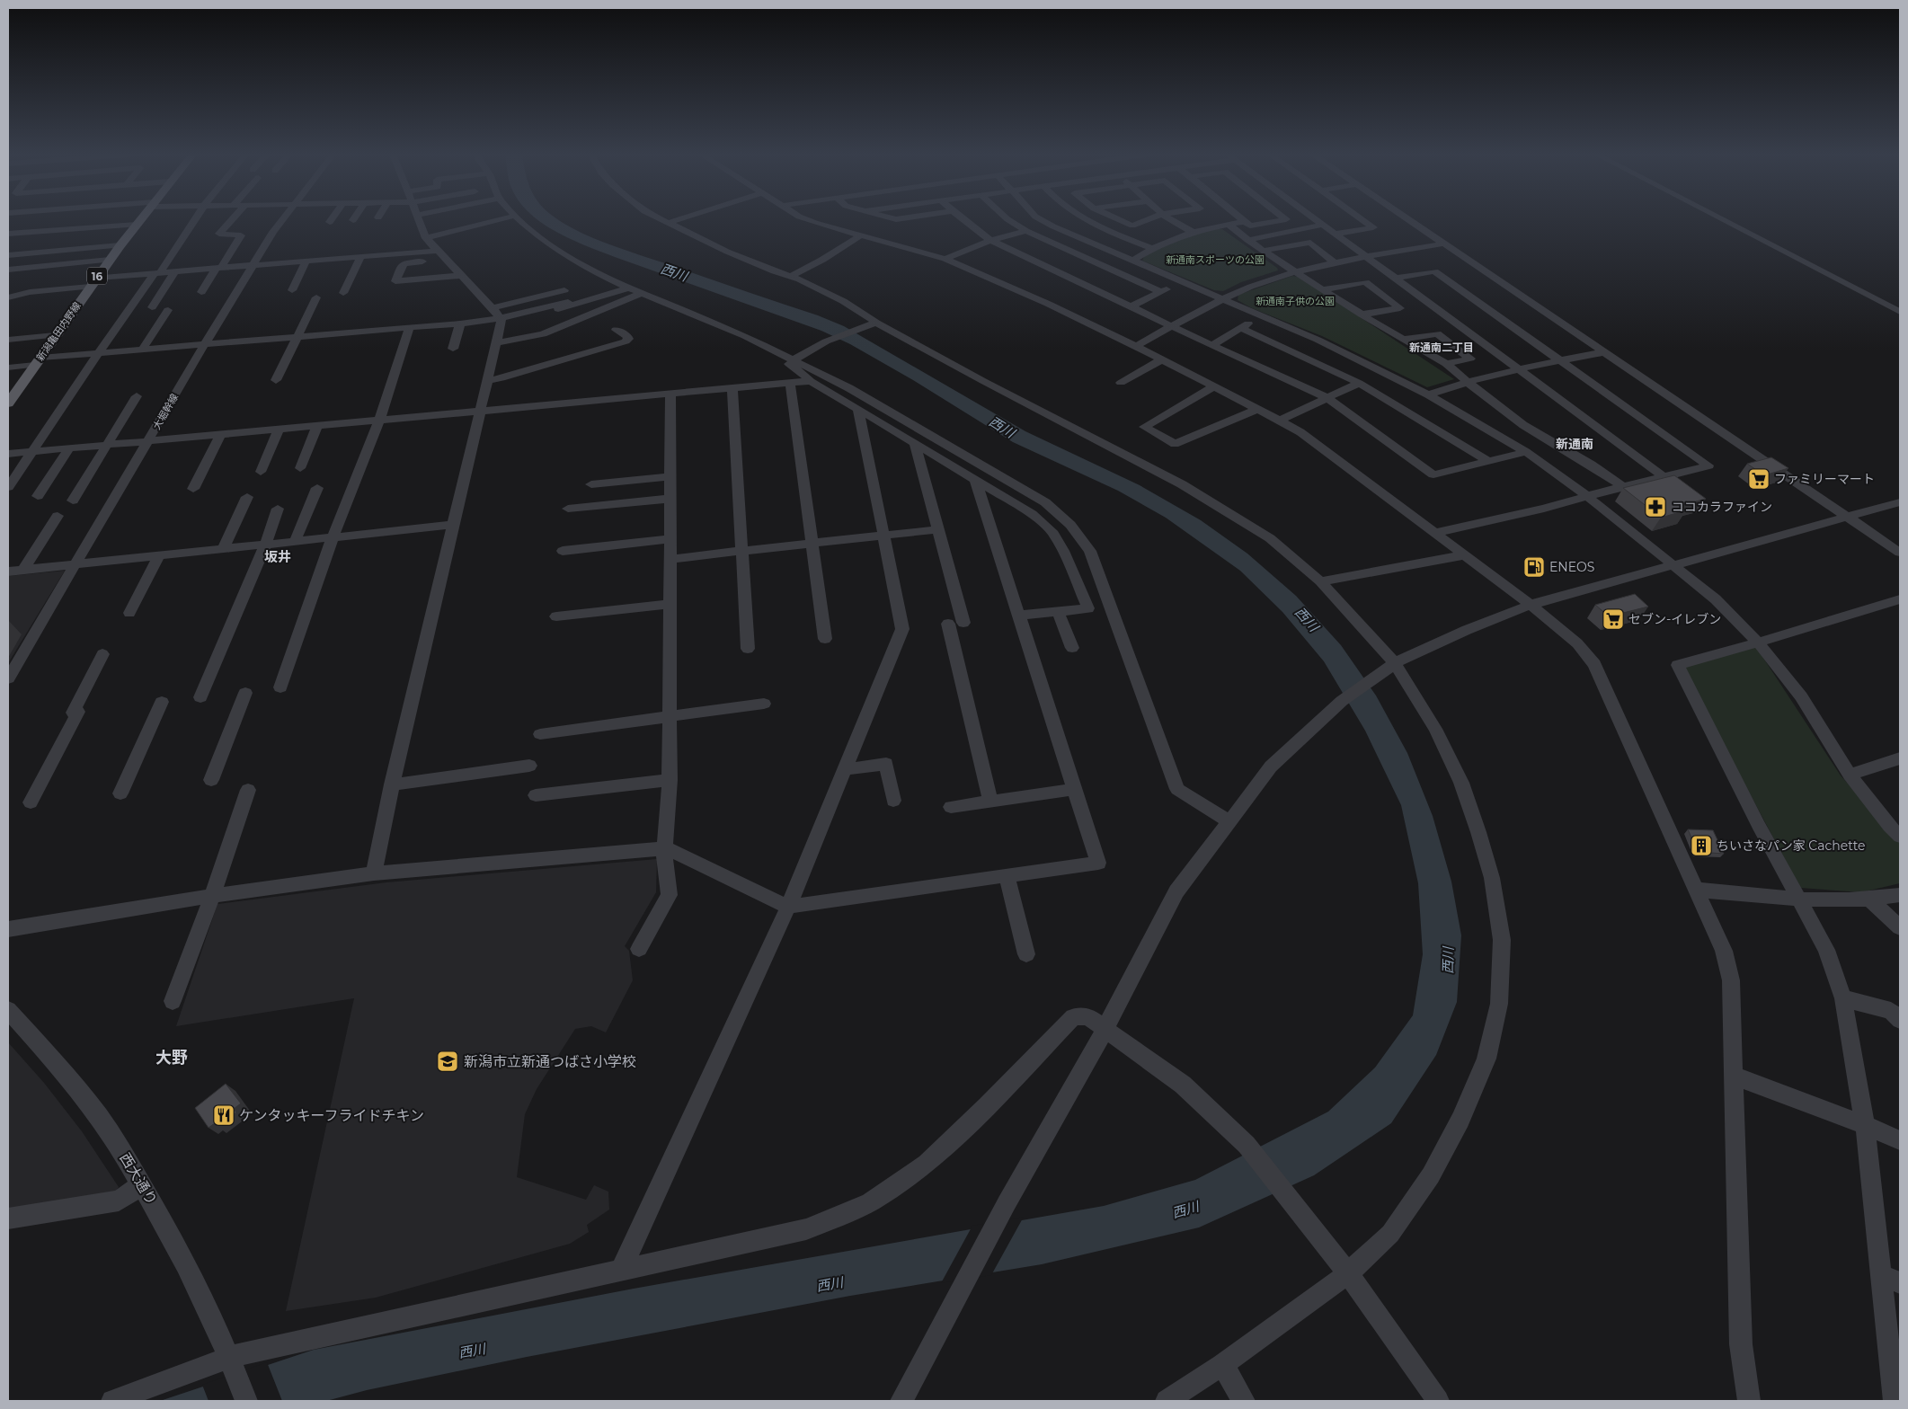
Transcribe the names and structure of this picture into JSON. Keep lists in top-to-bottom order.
{
  "streets": {
    "main road": ["16", "新潟亀田内野線"],
    "street": ["大堀幹線", "西大通り"]
  },
  "districts": [
    "新通南二丁目",
    "新通南",
    "坂井",
    "大野"
  ],
  "water": ["西川"],
  "parks": ["新通南スポーツの公園", "新通南子供の公園"],
  "places": {
    "supermarket": ["ファミリーマート", "セブン-イレブン"],
    "pharmacy": ["ココカラファイン"],
    "fuel station": ["ENEOS"],
    "building": ["ちいさなパン家 Cachette"],
    "school or university": ["新潟市立新通つばさ小学校"],
    "restaurant": ["ケンタッキーフライドチキン"]
  }
}
